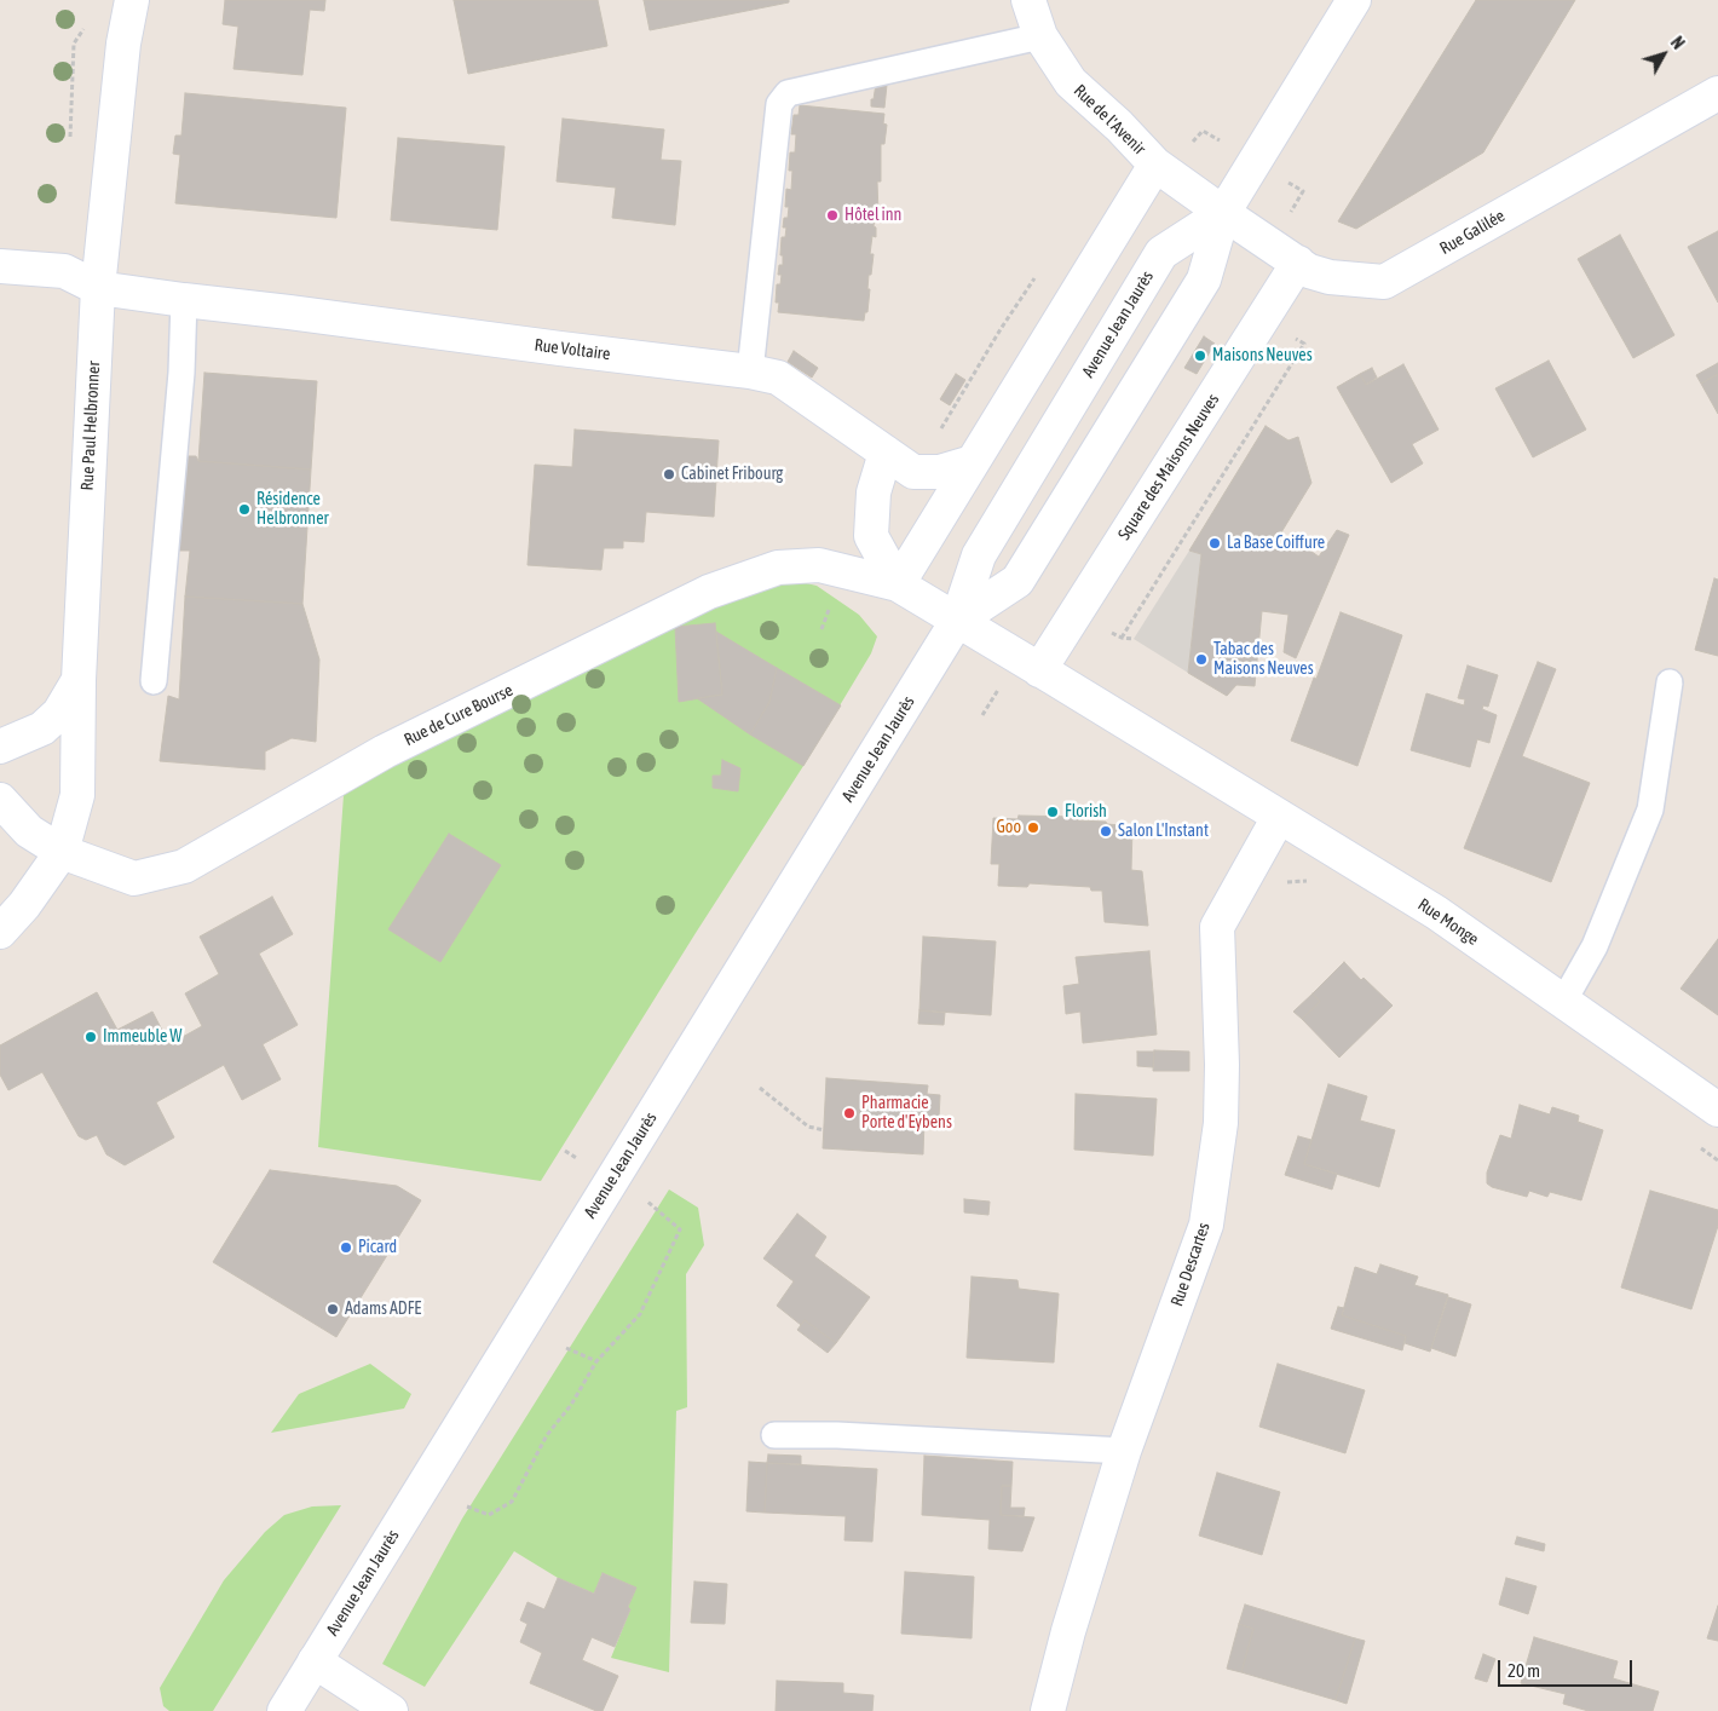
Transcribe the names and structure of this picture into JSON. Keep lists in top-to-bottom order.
{
  "streets": {
    "street": [
      "Rue de l'Avenir",
      "Rue Galilée",
      "Avenue Jean Jaurès",
      "Rue Voltaire",
      "Rue Paul Helbronner",
      "Square des Maisons Neuves",
      "Rue de Cure Bourse",
      "Rue Monge",
      "Rue Descartes"
    ]
  },
  "crossings": [
    ["Rue de l'Avenir", "Rue Galilée"],
    ["Rue de l'Avenir", "Avenue Jean Jaurès"],
    ["Rue Galilée", "Avenue Jean Jaurès"],
    ["Rue Galilée", "Square des Maisons Neuves"],
    ["Avenue Jean Jaurès", "Rue de Cure Bourse"],
    ["Rue Voltaire", "Rue Paul Helbronner"],
    ["Rue Paul Helbronner", "Rue de Cure Bourse"],
    ["Square des Maisons Neuves", "Rue Monge"],
    ["Rue Monge", "Rue Descartes"]
  ],
  "places": [
    "Hôtel inn",
    "Maisons Neuves",
    "Cabinet Fribourg",
    "Résidence Helbronner",
    "La Base Coiffure",
    "Tabac des Maisons Neuves",
    "Florish",
    "Goo",
    "Salon L'Instant",
    "Immeuble W",
    "Pharmacie Porte d'Eybens",
    "Picard",
    "Adams ADFE"
  ],
  "scale_bar": "20 m",
  "north": "top right"
}
